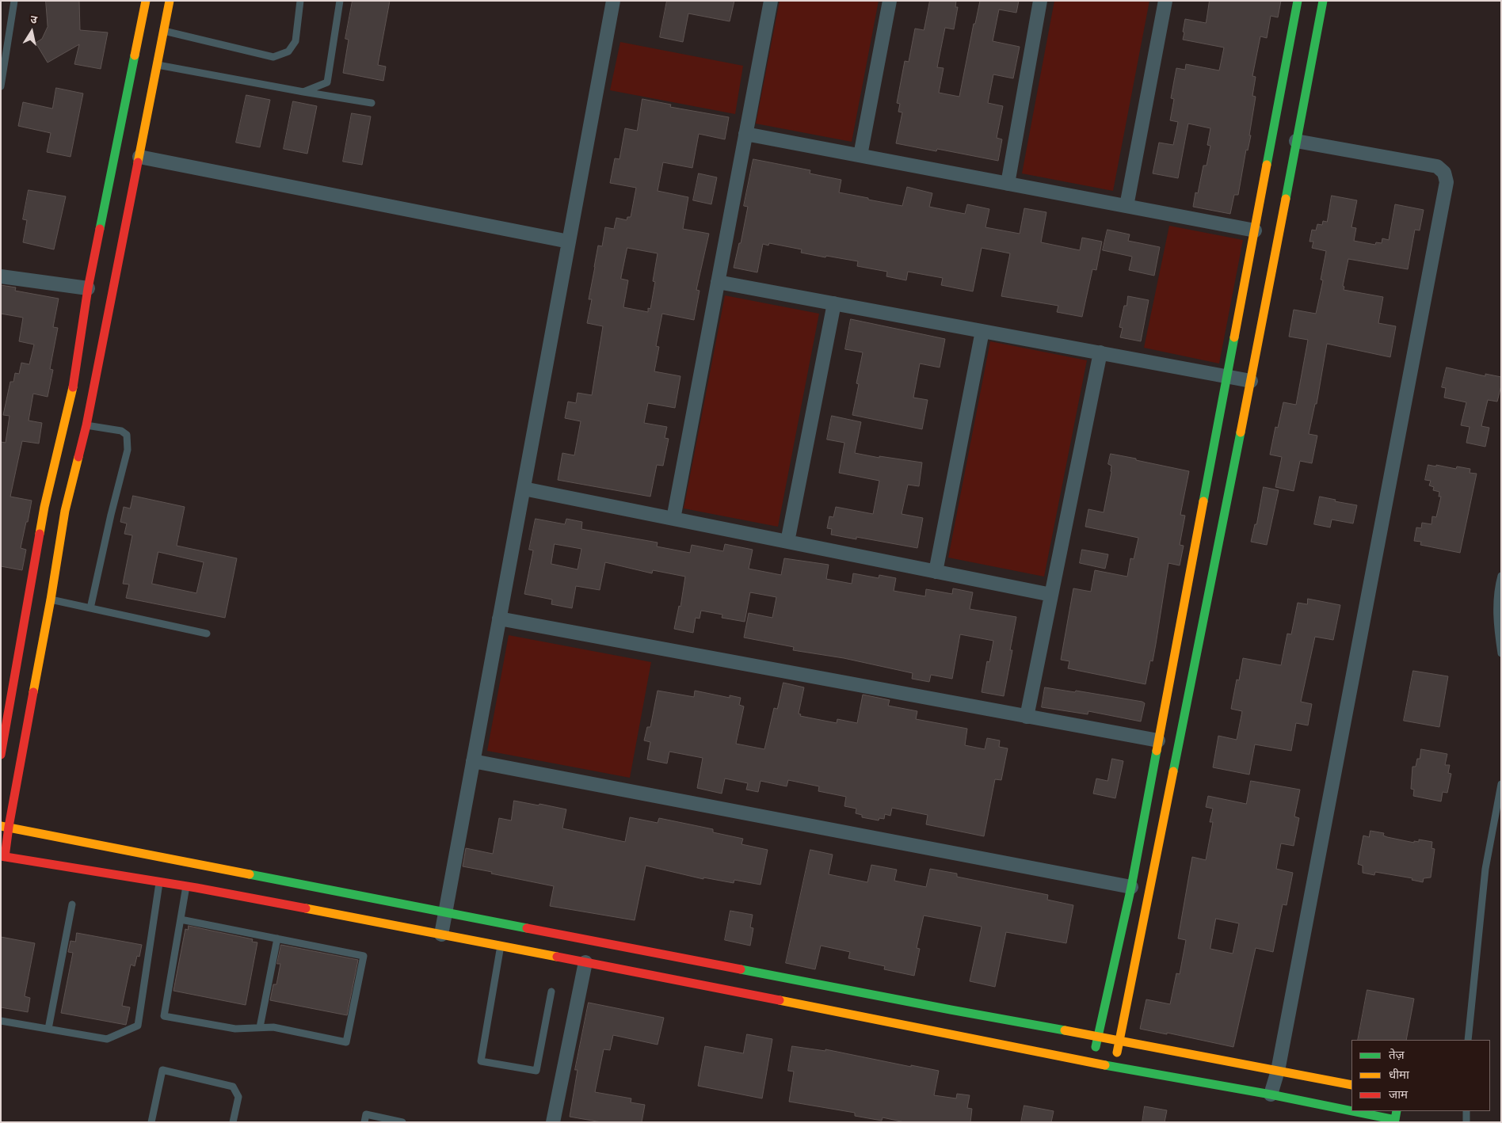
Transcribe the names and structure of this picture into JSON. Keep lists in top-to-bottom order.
{
  "legend": ["तेज़", "धीमा", "जाम"],
  "north": "top"
}
